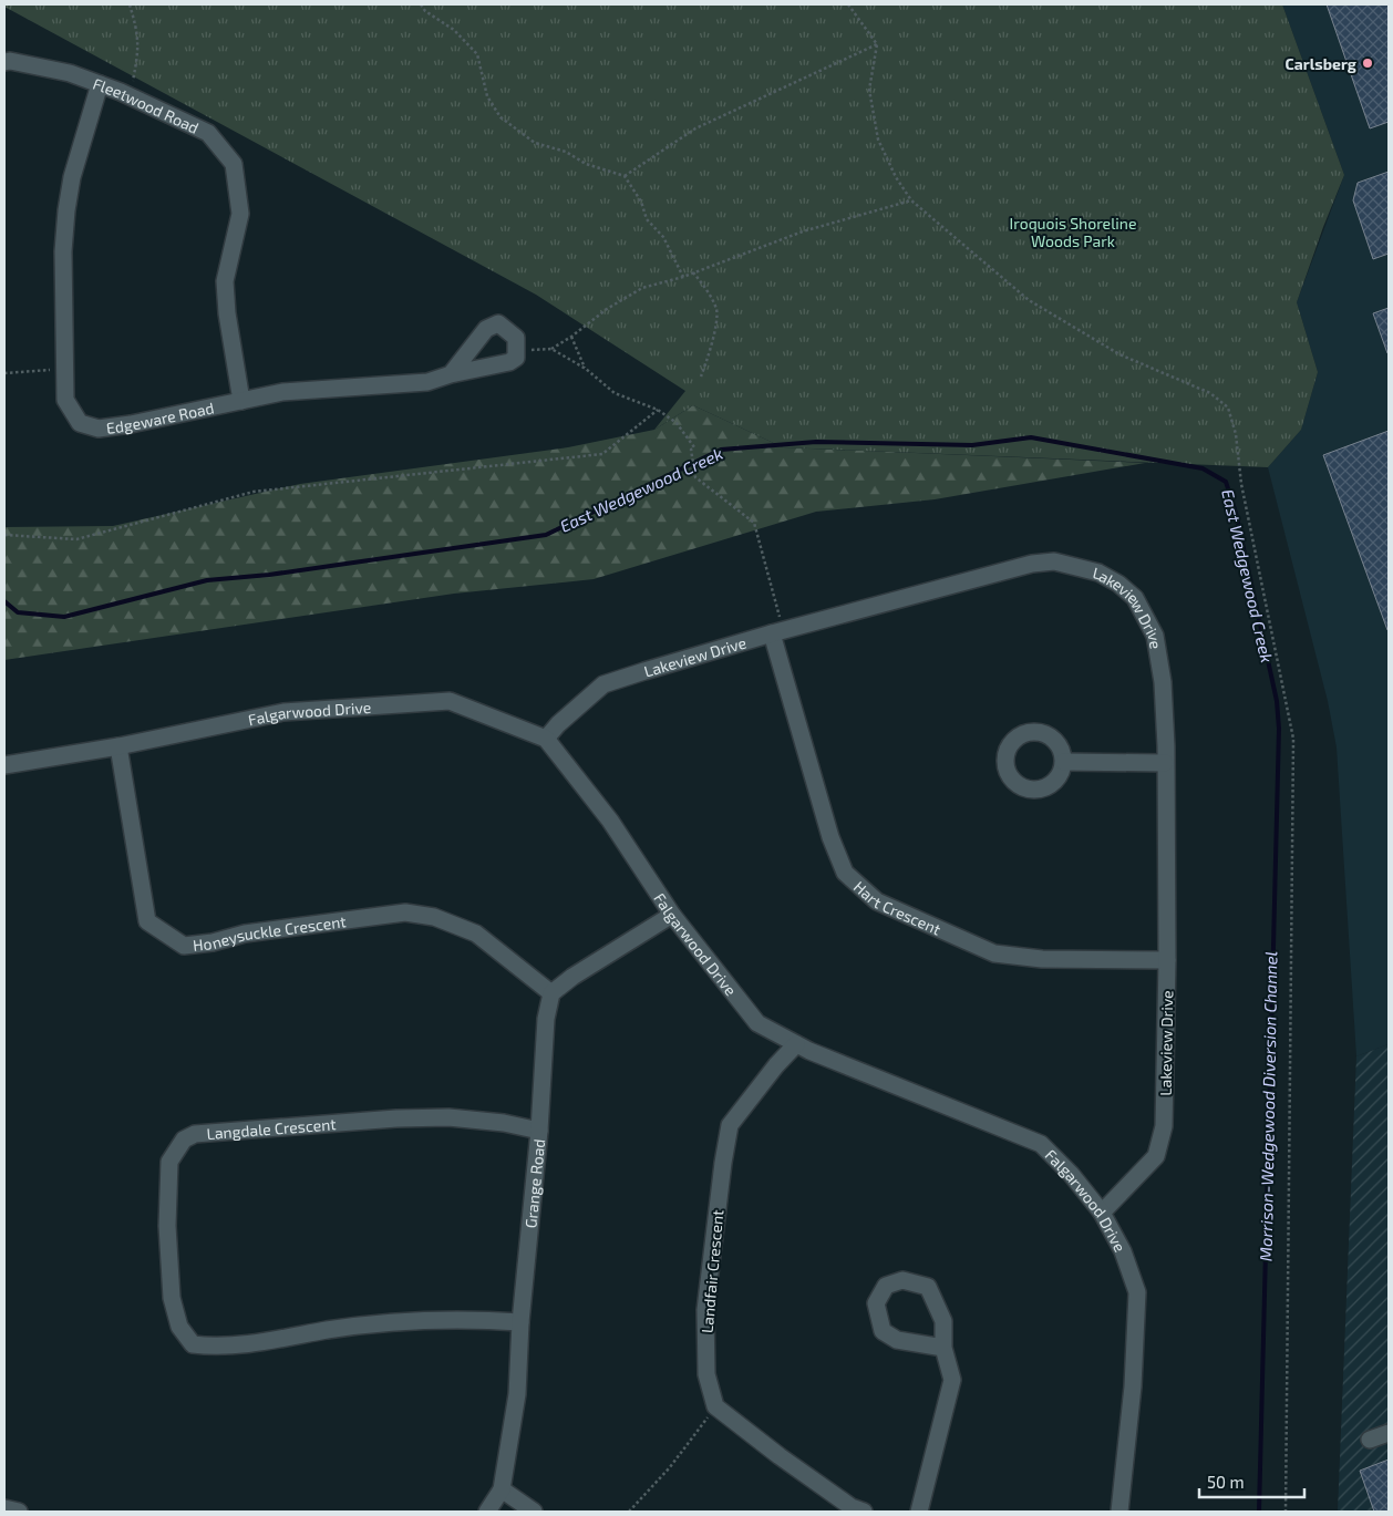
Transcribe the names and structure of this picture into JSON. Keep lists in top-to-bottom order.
{
  "streets": {
    "street": [
      "Fleetwood Road",
      "Edgeware Road",
      "Lakeview Drive",
      "Falgarwood Drive",
      "Hart Crescent",
      "Honeysuckle Crescent",
      "Langdale Crescent",
      "Grange Road",
      "Landfair Crescent"
    ]
  },
  "crossings": [
    ["Fleetwood Road", "Edgeware Road"],
    ["Lakeview Drive", "Falgarwood Drive"],
    ["Lakeview Drive", "Hart Crescent"],
    ["Falgarwood Drive", "Honeysuckle Crescent"],
    ["Falgarwood Drive", "Landfair Crescent"],
    ["Honeysuckle Crescent", "Grange Road"],
    ["Langdale Crescent", "Grange Road"]
  ],
  "water": ["East Wedgewood Creek", "Morrison-Wedgewood Diversion Channel"],
  "parks": ["Iroquois Shoreline Woods Park"],
  "places": ["Carlsberg"],
  "scale_bar": "50 m"
}
